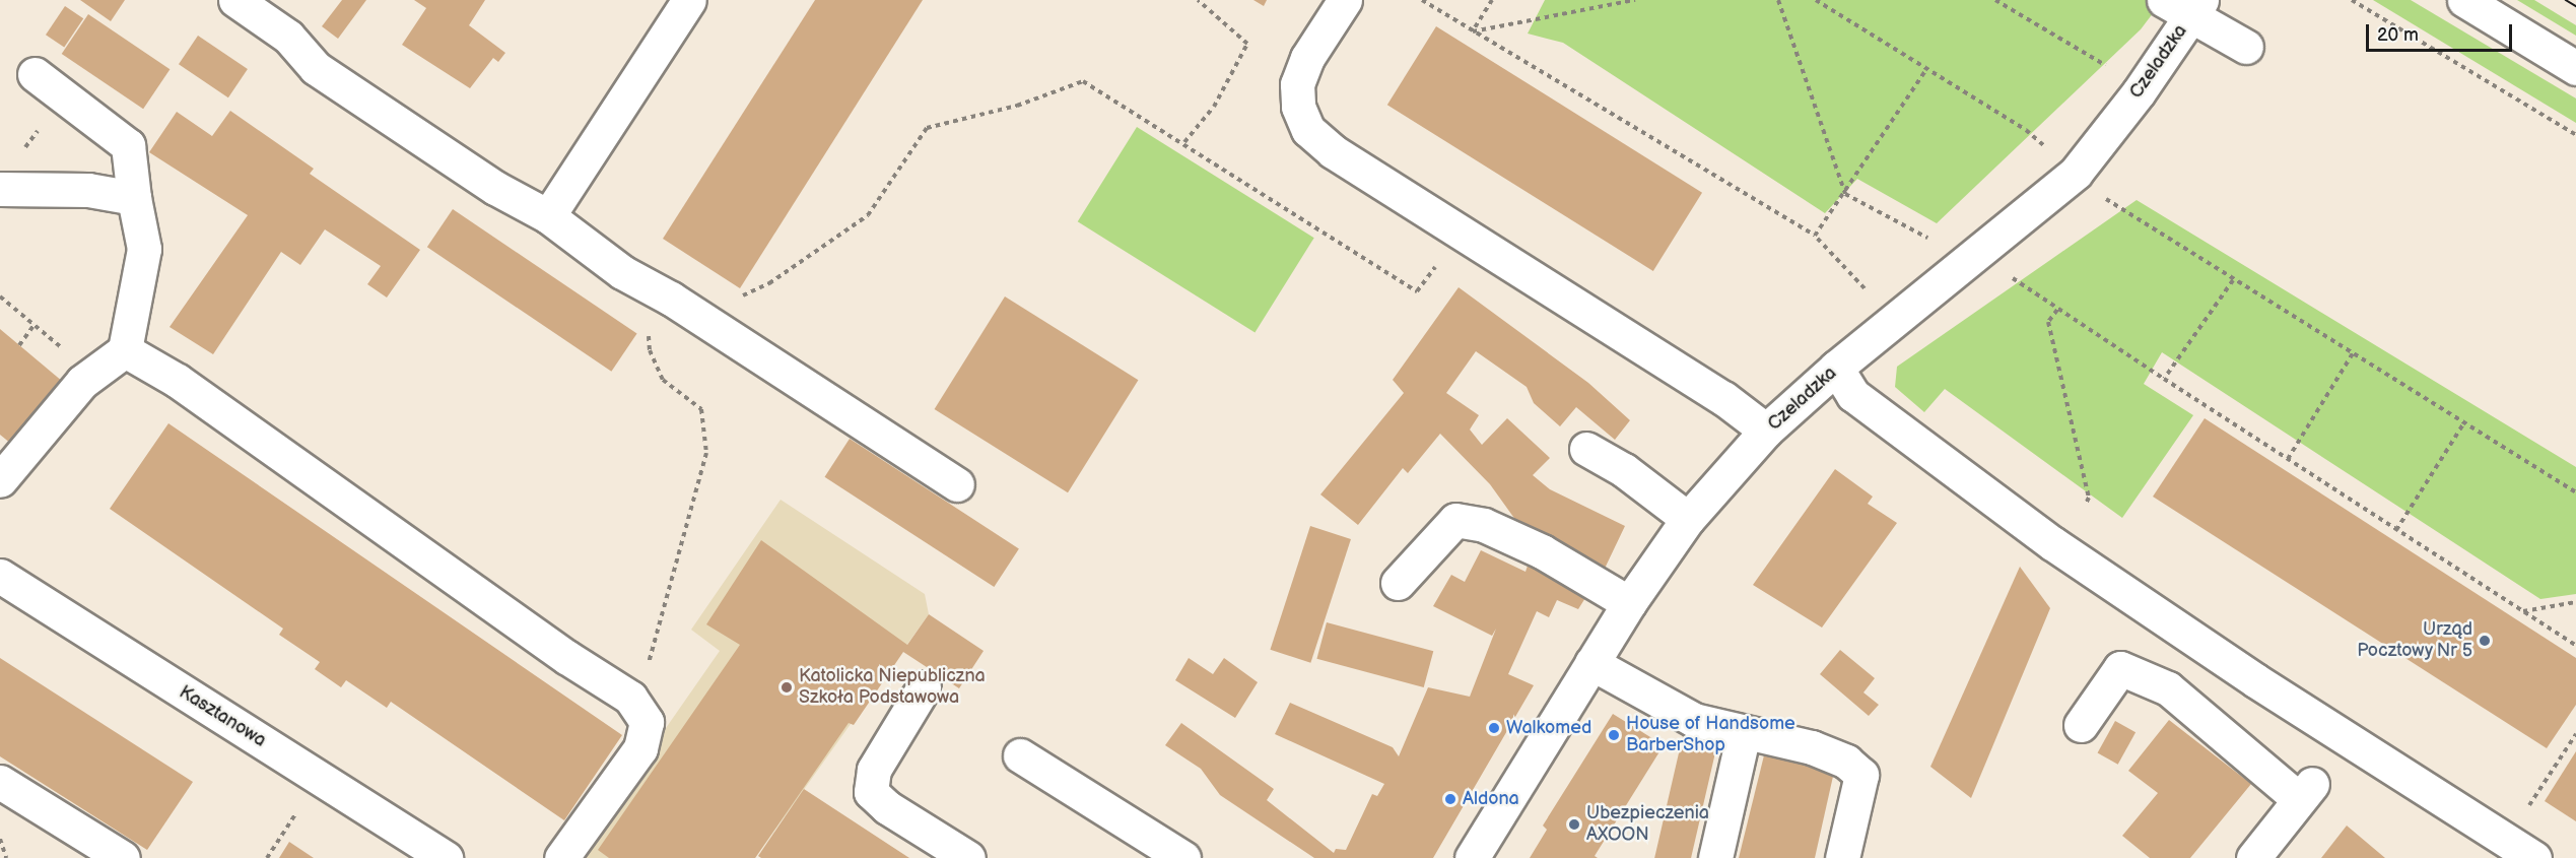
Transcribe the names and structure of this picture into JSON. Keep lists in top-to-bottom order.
{
  "streets": {
    "street": ["Czeladzka", "Kasztanowa"]
  },
  "places": [
    "Urząd Pocztowy Nr 5",
    "Katolicka Niepubliczna Szkoła Podstawowa",
    "Walkomed",
    "House of Handsome BarberShop",
    "Aldona",
    "Ubezpieczenia AXOON"
  ],
  "scale_bar": "20 m"
}
